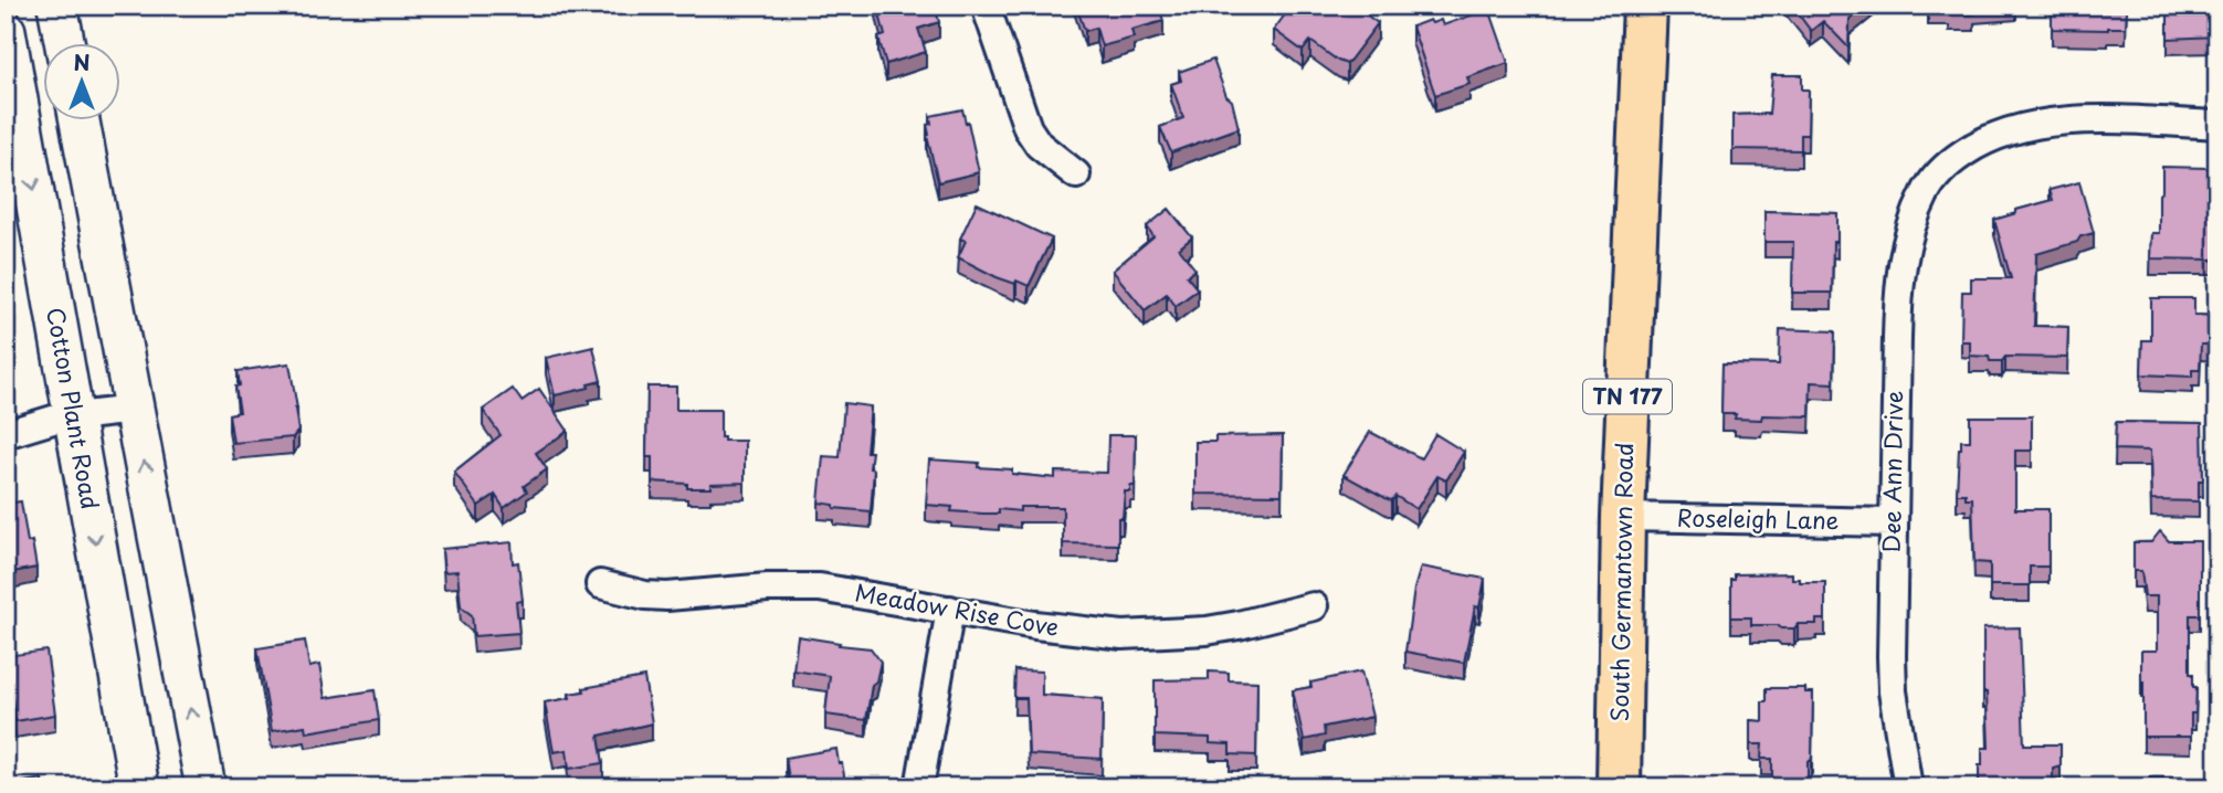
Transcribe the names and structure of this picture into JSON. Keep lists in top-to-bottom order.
{
  "streets": {
    "main road": ["TN 177", "South Germantown Road"],
    "street": [
      "Cotton Plant Road",
      "Dee Ann Drive",
      "Roseleigh Lane",
      "Meadow Rise Cove"
    ]
  },
  "crossings": [
    ["Dee Ann Drive", "Roseleigh Lane"],
    ["Roseleigh Lane", "South Germantown Road"]
  ],
  "north": "top"
}
